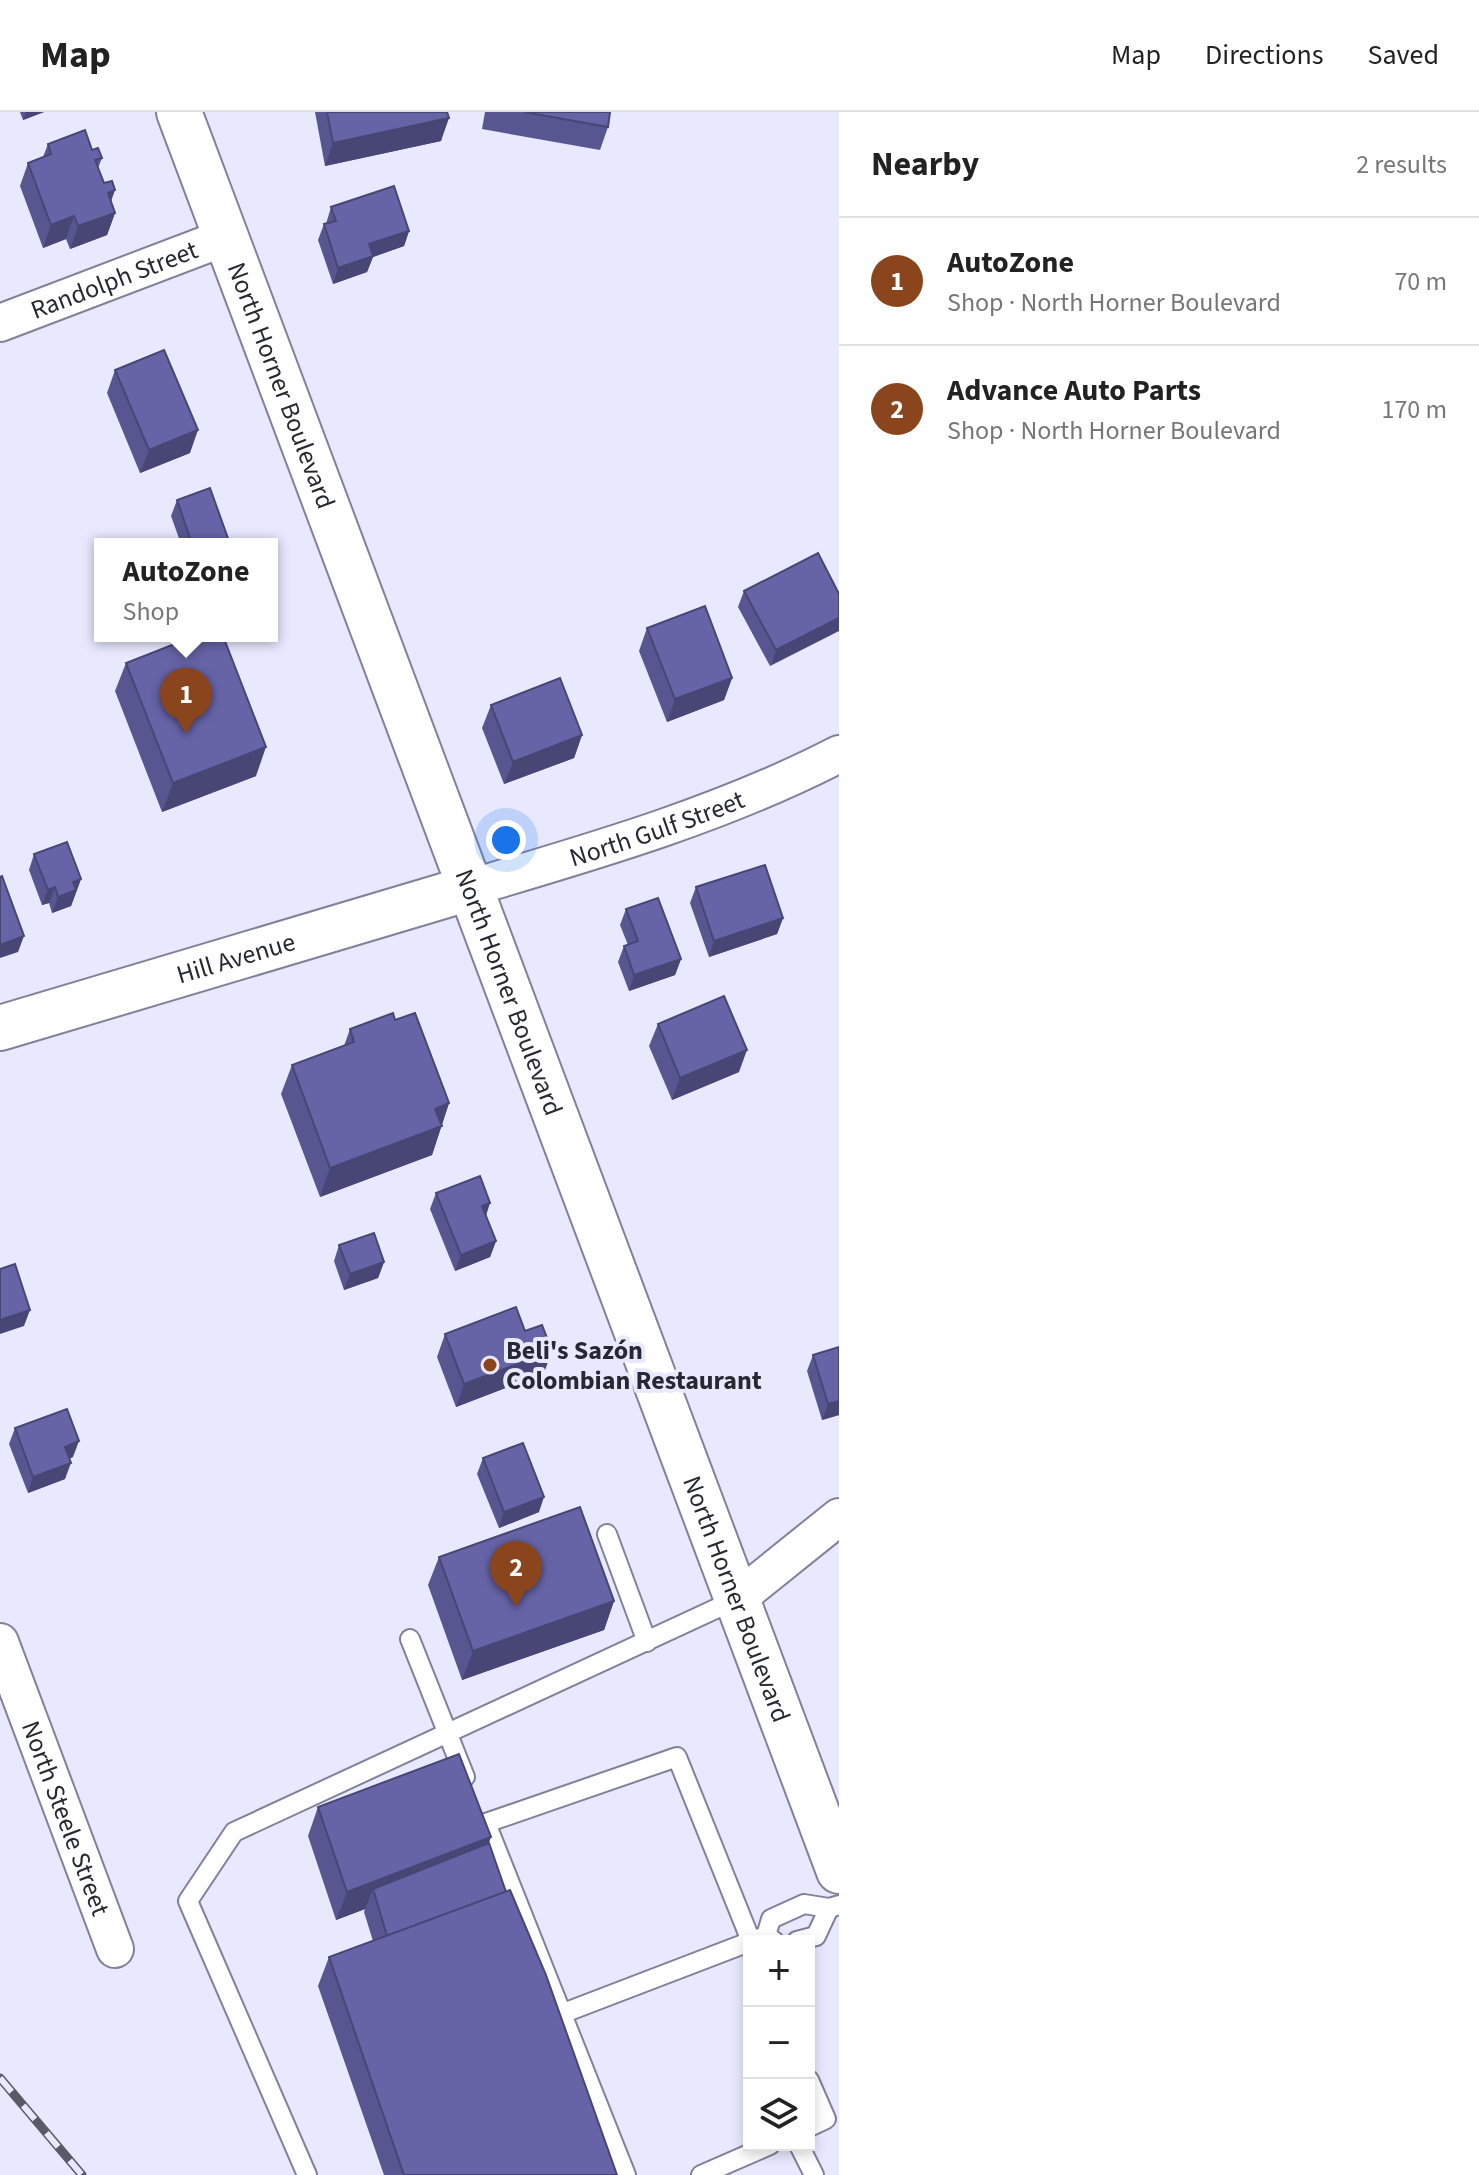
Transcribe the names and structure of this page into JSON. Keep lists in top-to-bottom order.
{
  "streets": {
    "main road": ["North Horner Boulevard", "Hill Avenue"],
    "street": ["Randolph Street", "North Gulf Street", "North Steele Street"]
  },
  "crossings": [
    ["Randolph Street", "North Horner Boulevard"],
    ["North Horner Boulevard", "North Gulf Street"],
    ["North Horner Boulevard", "Hill Avenue"],
    ["North Gulf Street", "Hill Avenue"]
  ],
  "places": ["Beli's Sazón Colombian Restaurant"],
  "page": {
    "header": "Map",
    "nav": ["Map", "Directions", "Saved"],
    "heading": ["Nearby", "2 results"],
    "list": [
      {
        "mark": "1",
        "name": "AutoZone",
        "note": "Shop · North Horner Boulevard",
        "value": "70 m"
      },
      {
        "mark": "2",
        "name": "Advance Auto Parts",
        "note": "Shop · North Horner Boulevard",
        "value": "170 m"
      }
    ],
    "popup": ["AutoZone", "Shop"],
    "pins": ["1", "2"],
    "map_buttons": ["+", "−"]
  }
}
